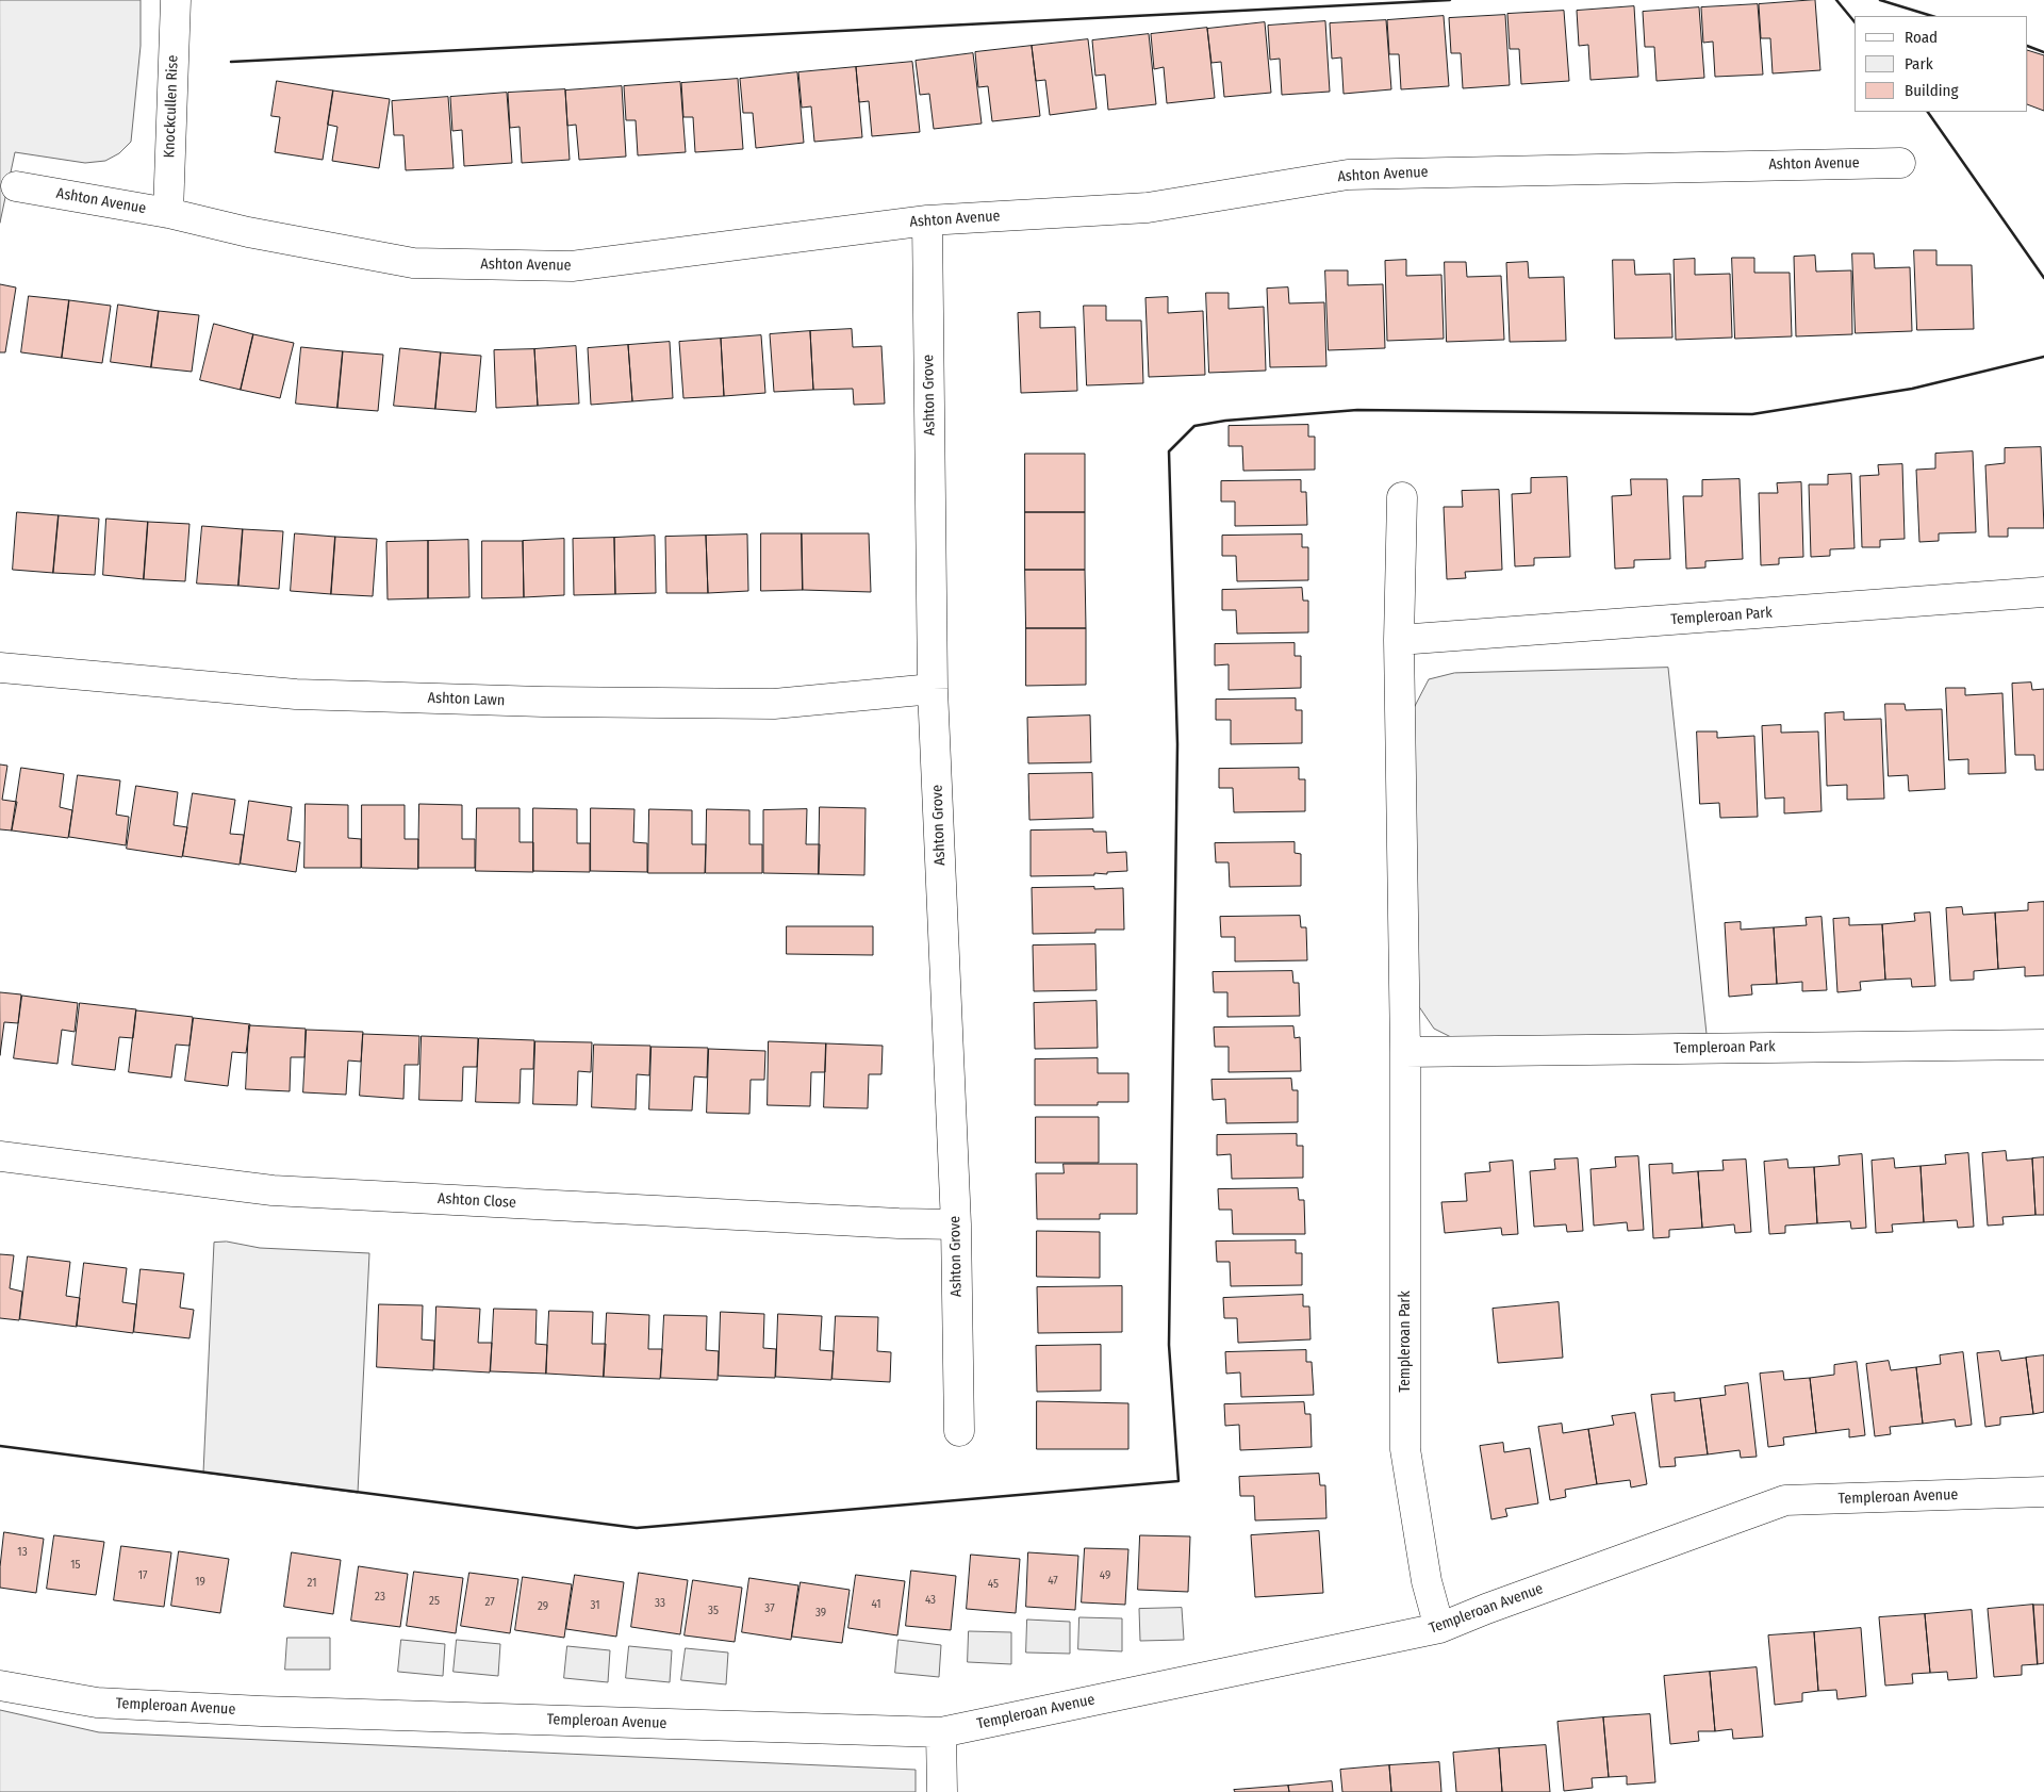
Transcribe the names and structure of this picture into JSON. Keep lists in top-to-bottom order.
{
  "streets": {
    "street": [
      "Knockcullen Rise",
      "Ashton Avenue",
      "Ashton Grove",
      "Templeroan Park",
      "Ashton Lawn",
      "Ashton Close",
      "Templeroan Avenue"
    ]
  },
  "crossings": [
    ["Knockcullen Rise", "Ashton Avenue"],
    ["Ashton Avenue", "Ashton Grove"],
    ["Ashton Grove", "Ashton Lawn"],
    ["Ashton Grove", "Ashton Close"],
    ["Templeroan Park", "Templeroan Avenue"]
  ],
  "house_numbers": [
    "13",
    "15",
    "17",
    "49",
    "47",
    "19",
    "21",
    "45",
    "23",
    "43",
    "25",
    "27",
    "33",
    "41",
    "31",
    "29",
    "37",
    "35",
    "39"
  ],
  "legend": ["Road", "Park", "Building"]
}
